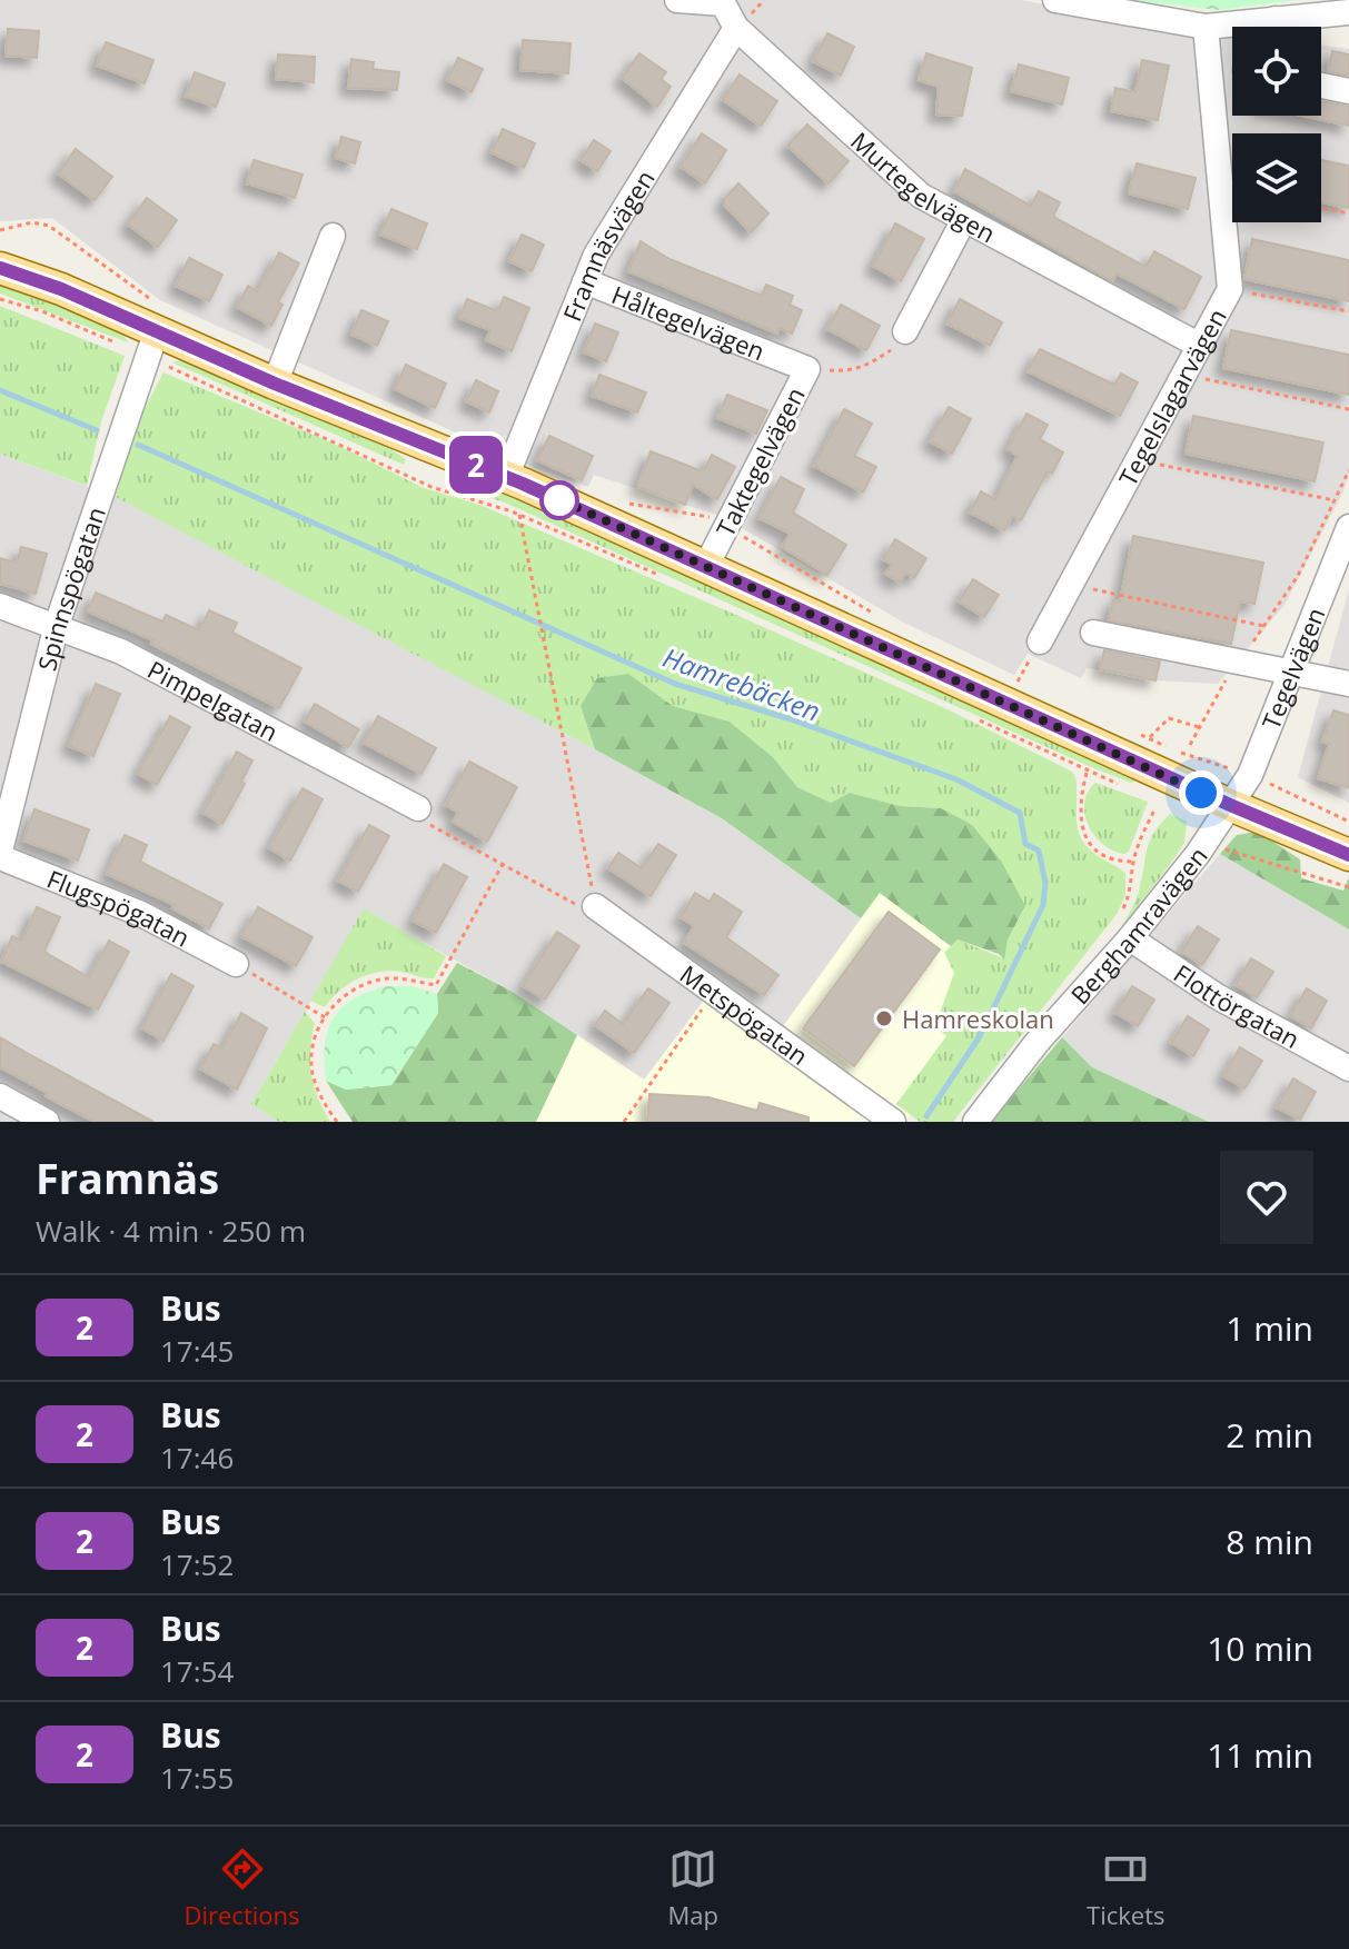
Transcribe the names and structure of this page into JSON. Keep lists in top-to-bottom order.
{
  "streets": {
    "street": [
      "Murtegelvägen",
      "Framnäsvägen",
      "Håltegelvägen",
      "Tegelslagarvägen",
      "Taktegelvägen",
      "Spinnspögatan",
      "Tegelvägen",
      "Pimpelgatan",
      "Flugspögatan",
      "Berghamravägen",
      "Flottörgatan",
      "Metspögatan"
    ]
  },
  "crossings": [
    ["Murtegelvägen", "Framnäsvägen"],
    ["Murtegelvägen", "Tegelslagarvägen"],
    ["Framnäsvägen", "Håltegelvägen"],
    ["Håltegelvägen", "Taktegelvägen"],
    ["Spinnspögatan", "Pimpelgatan"],
    ["Spinnspögatan", "Flugspögatan"],
    ["Tegelvägen", "Berghamravägen"],
    ["Berghamravägen", "Flottörgatan"]
  ],
  "water": ["Hamrebäcken"],
  "places": ["Hamreskolan"],
  "lines": ["bus line 2"],
  "page": {
    "on_map": "2",
    "heading": ["Framnäs", "Walk · 4 min · 250 m"],
    "list": [
      {
        "mark": "2",
        "name": "Bus",
        "note": "17:45",
        "value": "1 min"
      },
      {
        "mark": "2",
        "name": "Bus",
        "note": "17:46",
        "value": "2 min"
      },
      {
        "mark": "2",
        "name": "Bus",
        "note": "17:52",
        "value": "8 min"
      },
      {
        "mark": "2",
        "name": "Bus",
        "note": "17:54",
        "value": "10 min"
      },
      {
        "mark": "2",
        "name": "Bus",
        "note": "17:55",
        "value": "11 min"
      }
    ],
    "tabs": ["Directions", "Map", "Tickets"]
  }
}
